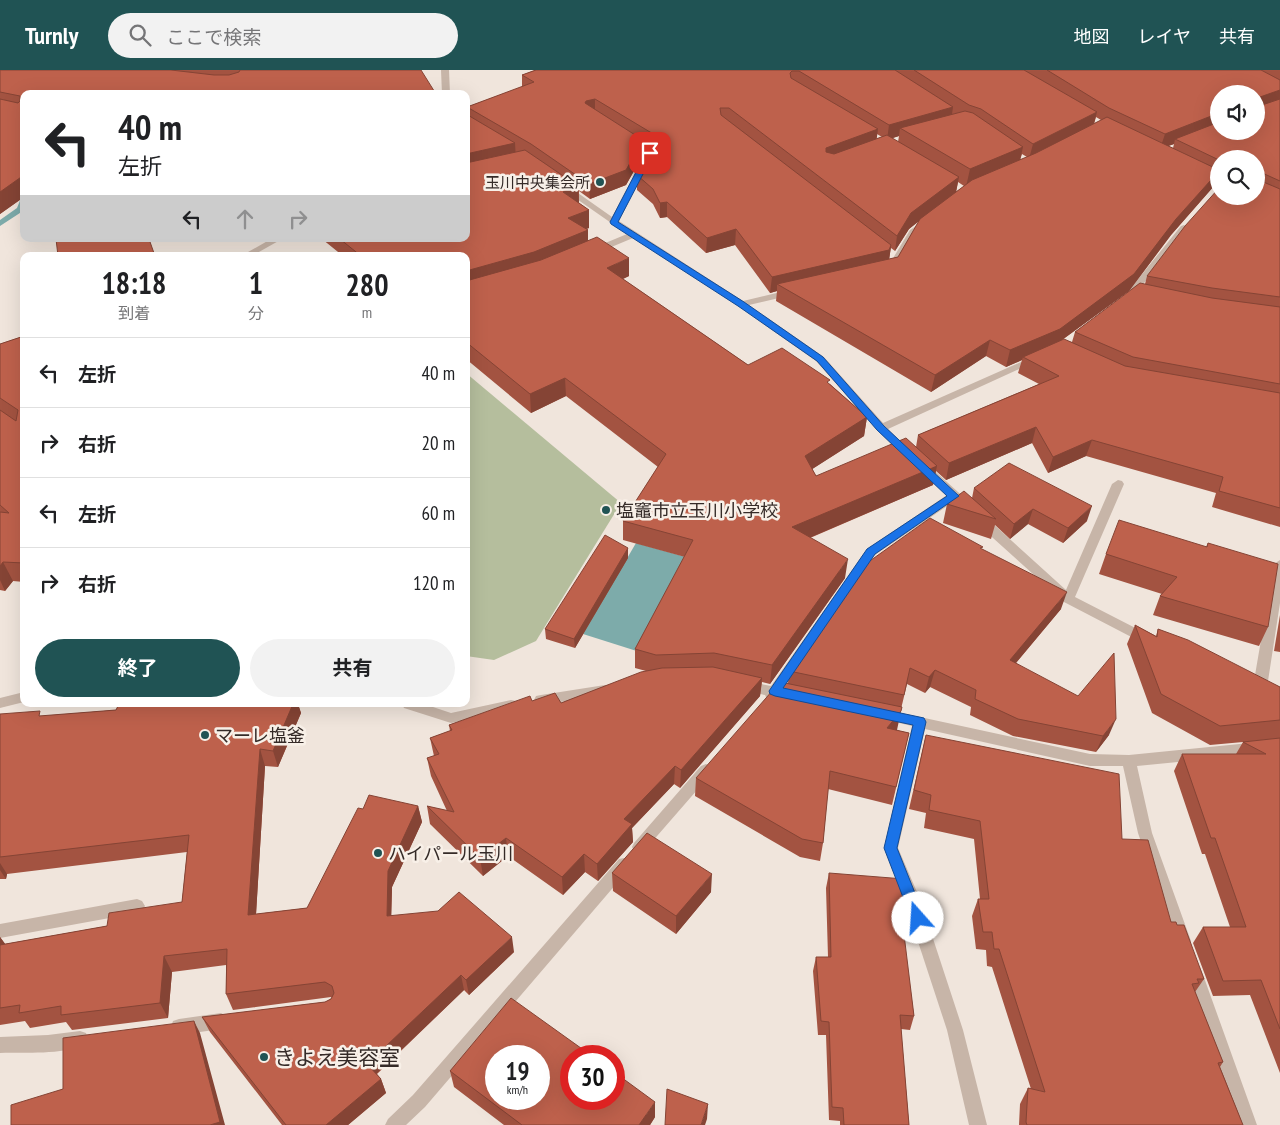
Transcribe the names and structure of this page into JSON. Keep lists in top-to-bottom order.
{
  "places": [
    "玉川中央集会所",
    "塩竈市立玉川小学校",
    "マーレ塩釜",
    "ハイパール玉川",
    "きよえ美容室"
  ],
  "page": {
    "header": "Turnly",
    "search": "ここで検索",
    "nav": ["地図", "レイヤ", "共有"],
    "turn": ["40 m", "左折"],
    "eta": [
      "18:18",
      "到着",
      "1",
      "分",
      "280",
      "m"
    ],
    "list": [
      {
        "name": "左折",
        "value": "40 m"
      },
      {
        "name": "右折",
        "value": "20 m"
      },
      {
        "name": "左折",
        "value": "60 m"
      },
      {
        "name": "右折",
        "value": "120 m"
      }
    ],
    "buttons": ["終了", "共有"],
    "speed": "19 km/h",
    "limit": "30"
  }
}
